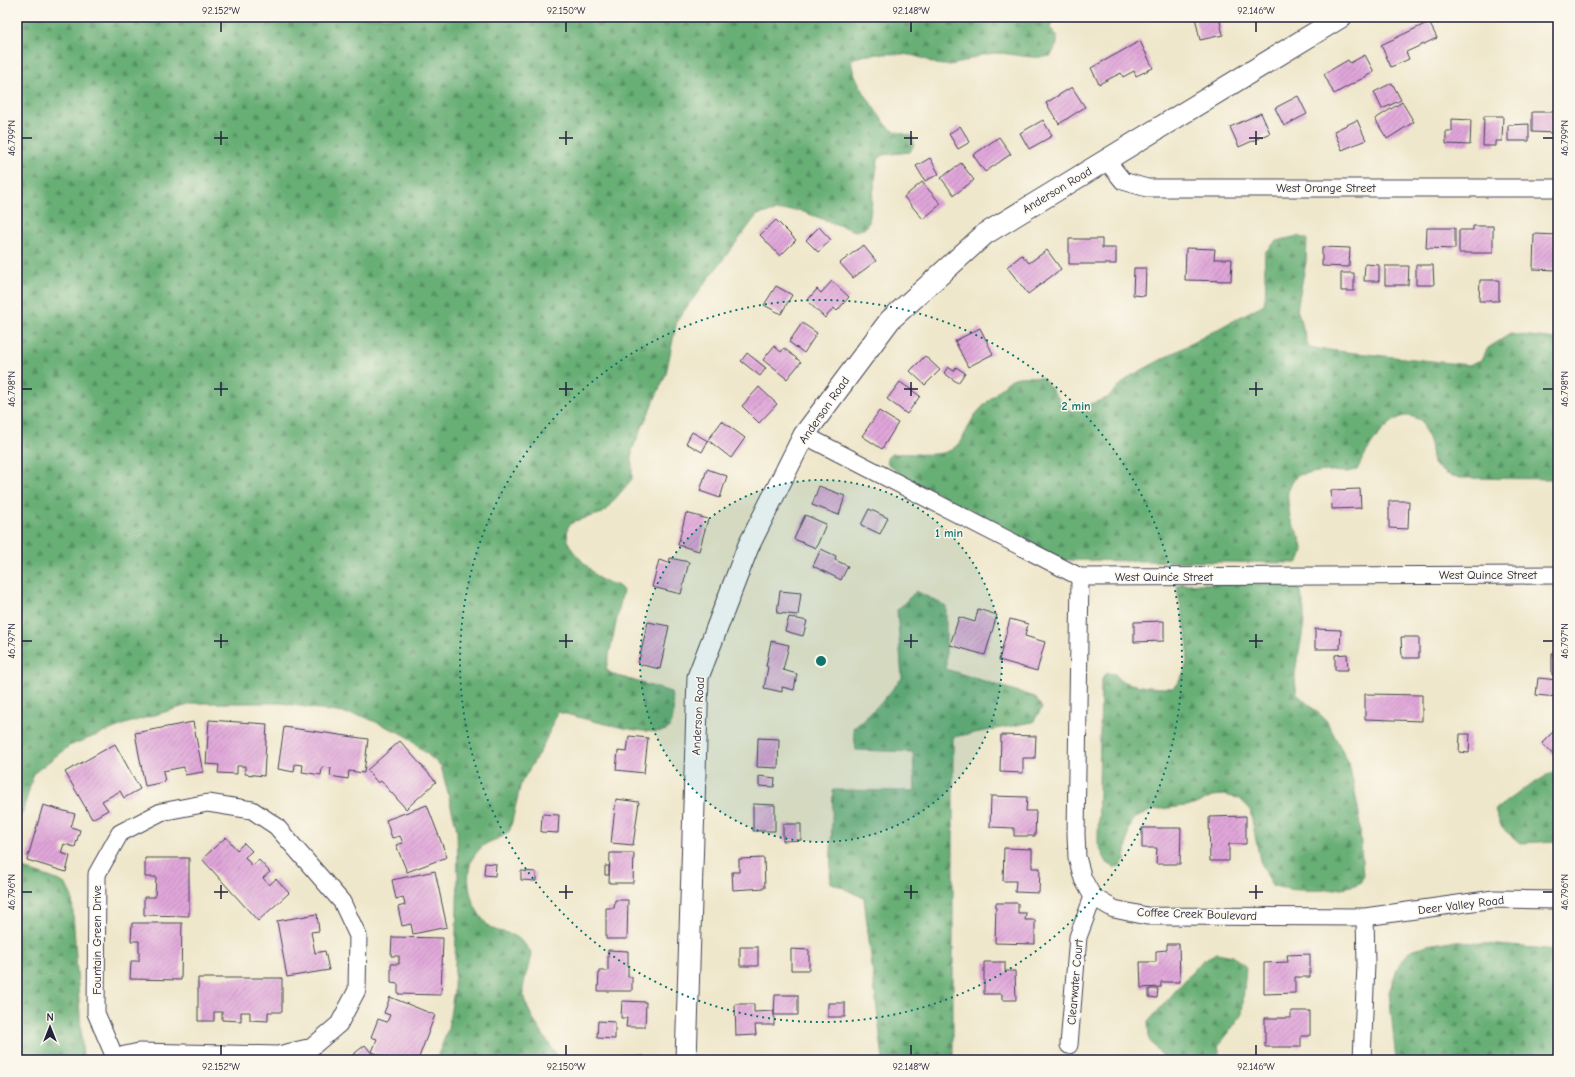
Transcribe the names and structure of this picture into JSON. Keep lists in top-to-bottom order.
{
  "streets": {
    "street": [
      "West Orange Street",
      "Anderson Road",
      "West Quince Street",
      "Deer Valley Road",
      "Coffee Creek Boulevard",
      "Fountain Green Drive",
      "Clearwater Court"
    ]
  },
  "crossings": [
    ["West Orange Street", "Anderson Road"],
    ["Anderson Road", "West Quince Street"],
    ["Deer Valley Road", "Coffee Creek Boulevard"],
    ["Coffee Creek Boulevard", "Clearwater Court"]
  ],
  "north": "top",
  "coordinates": [
    "92.152°W",
    "92.150°W",
    "92.148°W",
    "92.146°W",
    "46.799°N",
    "46.798°N",
    "46.797°N",
    "46.796°N"
  ],
  "rings": ["2 min", "1 min"]
}
